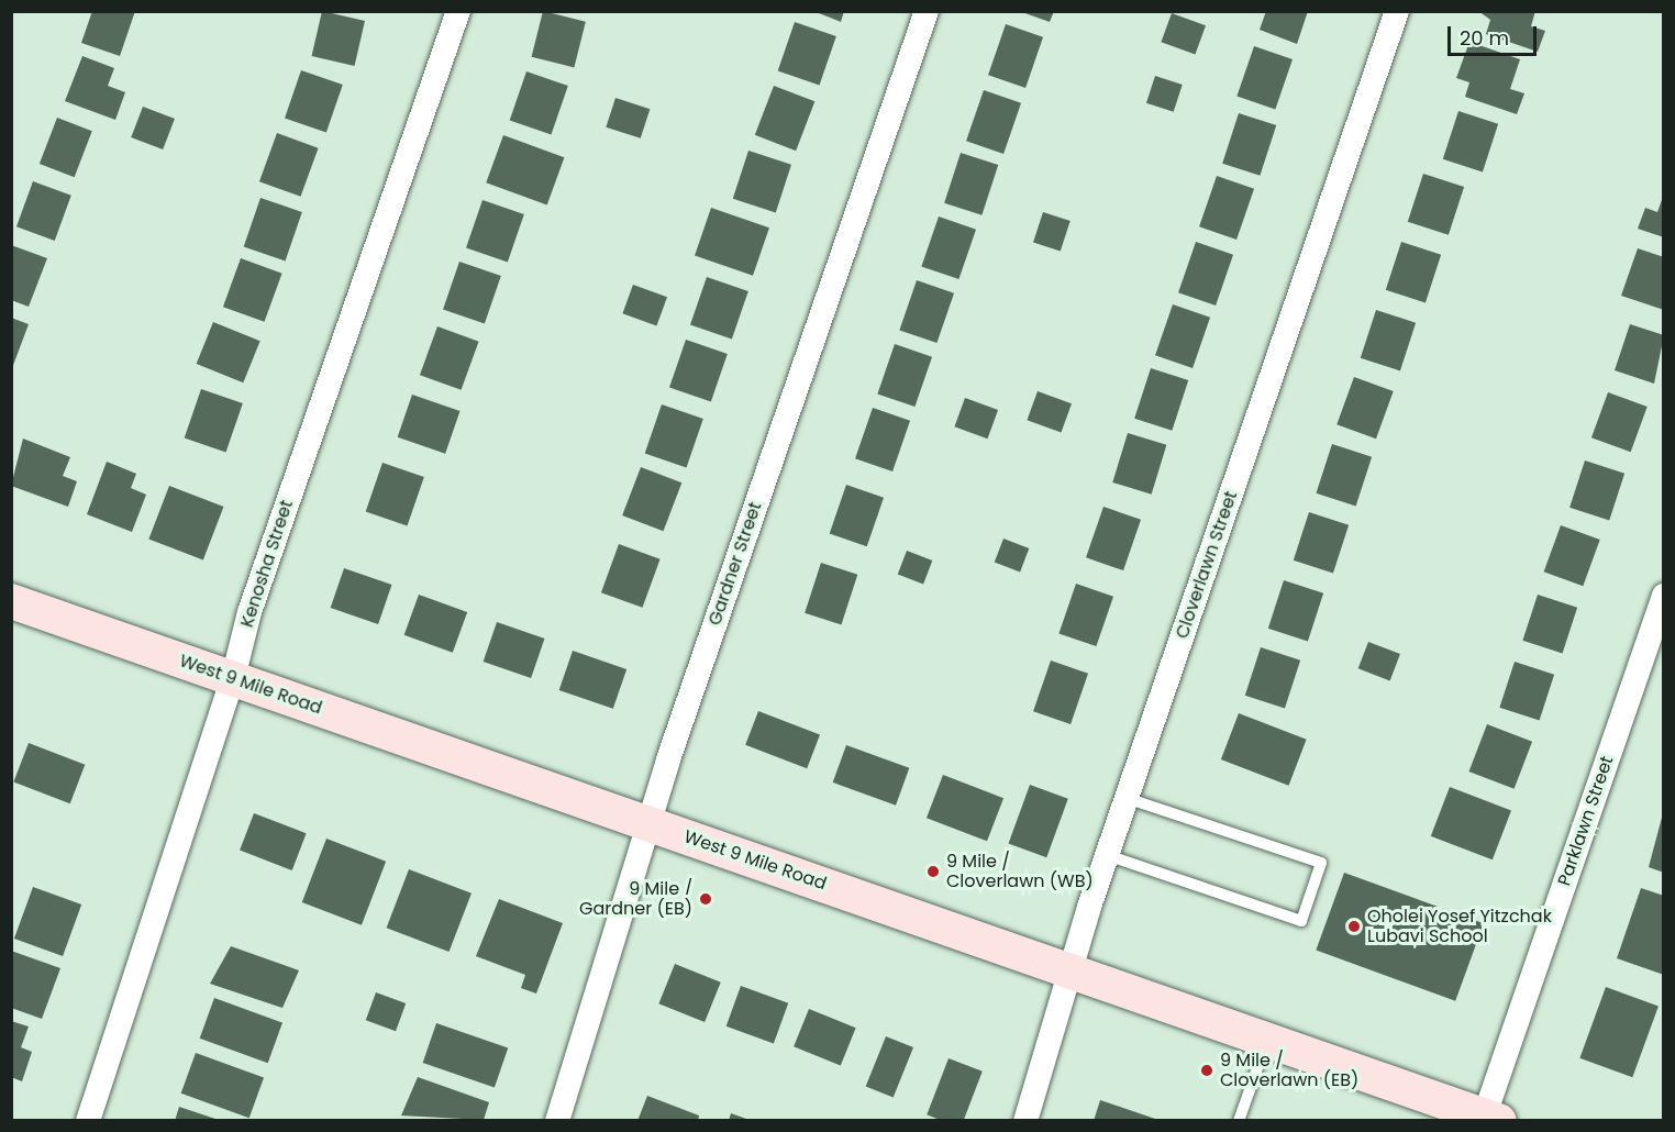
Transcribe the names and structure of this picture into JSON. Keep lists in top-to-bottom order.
{
  "streets": {
    "main road": ["West 9 Mile Road"],
    "street": [
      "Kenosha Street",
      "Gardner Street",
      "Cloverlawn Street",
      "Parklawn Street"
    ]
  },
  "crossings": [
    ["Kenosha Street", "West 9 Mile Road"],
    ["Gardner Street", "West 9 Mile Road"],
    ["Cloverlawn Street", "West 9 Mile Road"],
    ["West 9 Mile Road", "Parklawn Street"]
  ],
  "places": [
    "9 Mile / Cloverlawn (WB)",
    "9 Mile / Gardner (EB)",
    "Oholei Yosef Yitzchak Lubavi School",
    "9 Mile / Cloverlawn (EB)"
  ],
  "scale_bar": "20 m"
}
